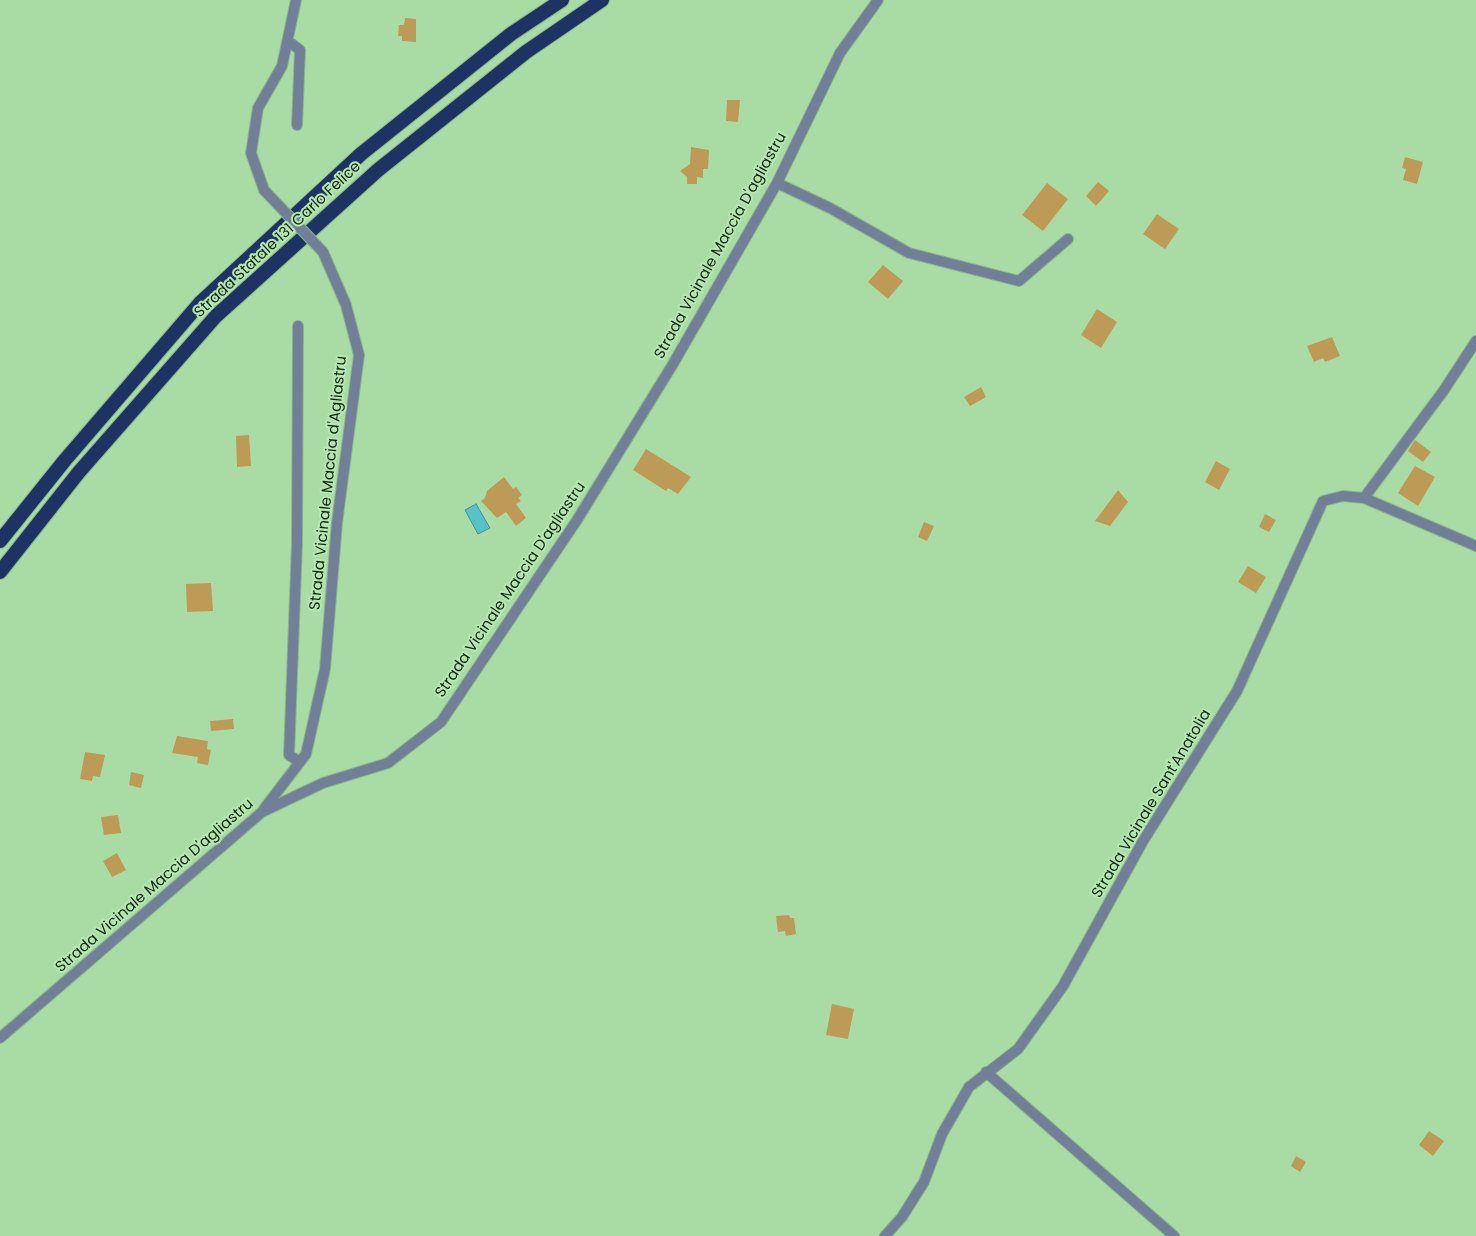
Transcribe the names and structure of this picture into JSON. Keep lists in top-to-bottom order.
{
  "streets": {
    "highway": ["Strada Statale 131 Carlo Felice"],
    "street": ["Strada Vicinale Maccia D'agliastru", "Strada Vicinale Maccia d'Agliastru", "Strada Vicinale Sant'Anatolia"]
  },
  "crossings": [
    ["Strada Vicinale Maccia D'agliastru", "Strada Vicinale Maccia d'Agliastru"]
  ]
}
